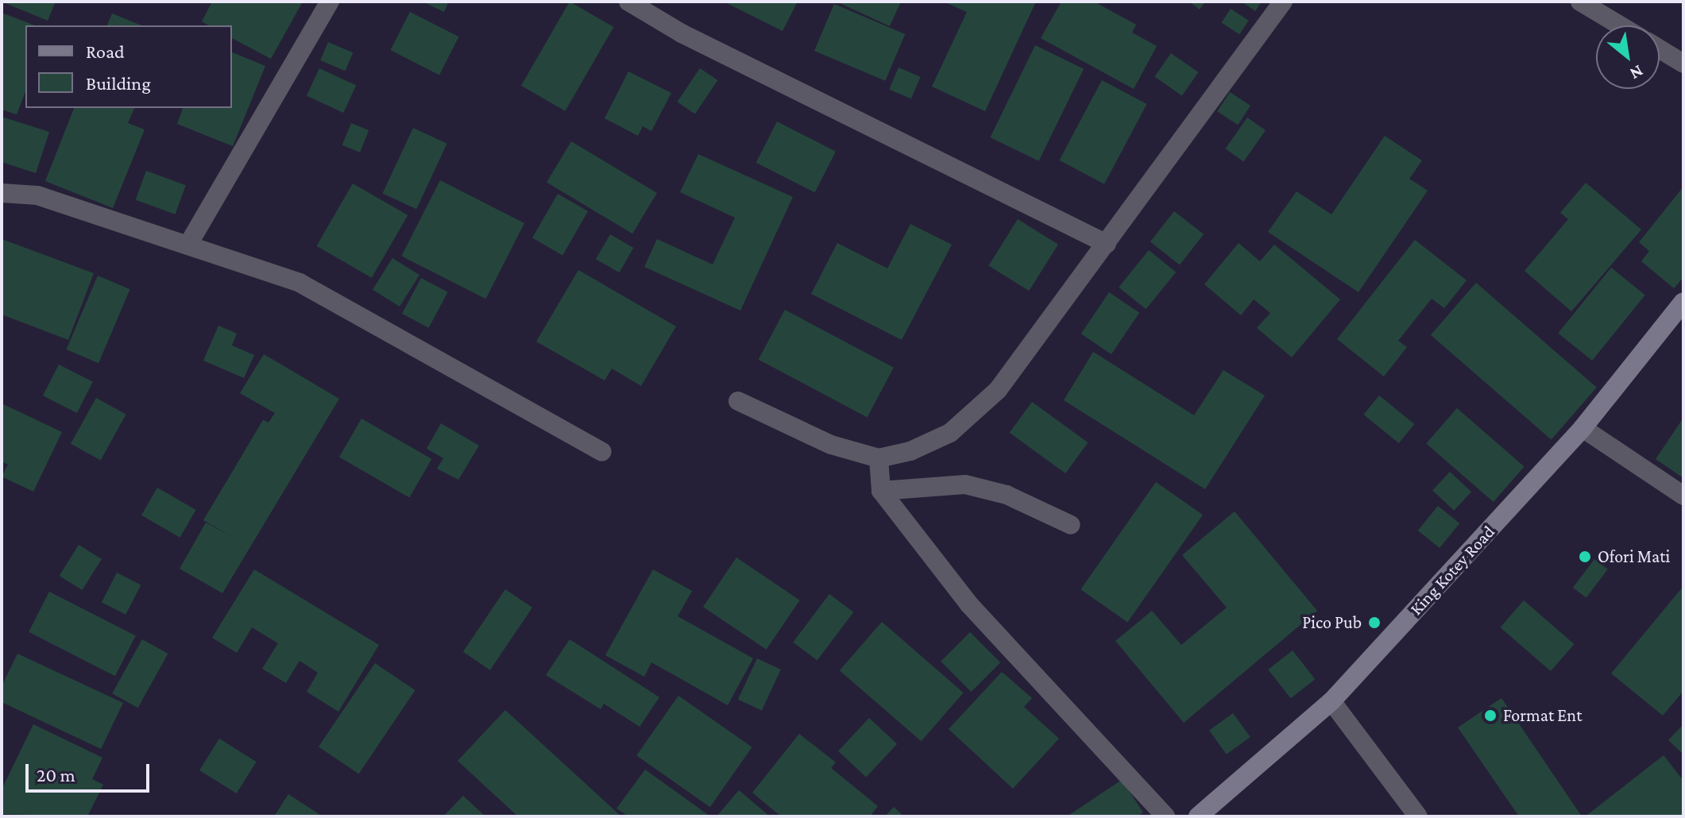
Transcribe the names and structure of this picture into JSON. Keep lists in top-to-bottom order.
{
  "streets": {
    "street": ["King Kotey Road"]
  },
  "places": ["Ofori Mati", "Pico Pub", "Format Ent"],
  "legend": ["Road", "Building"],
  "scale_bar": "20 m",
  "north": "bottom right"
}
